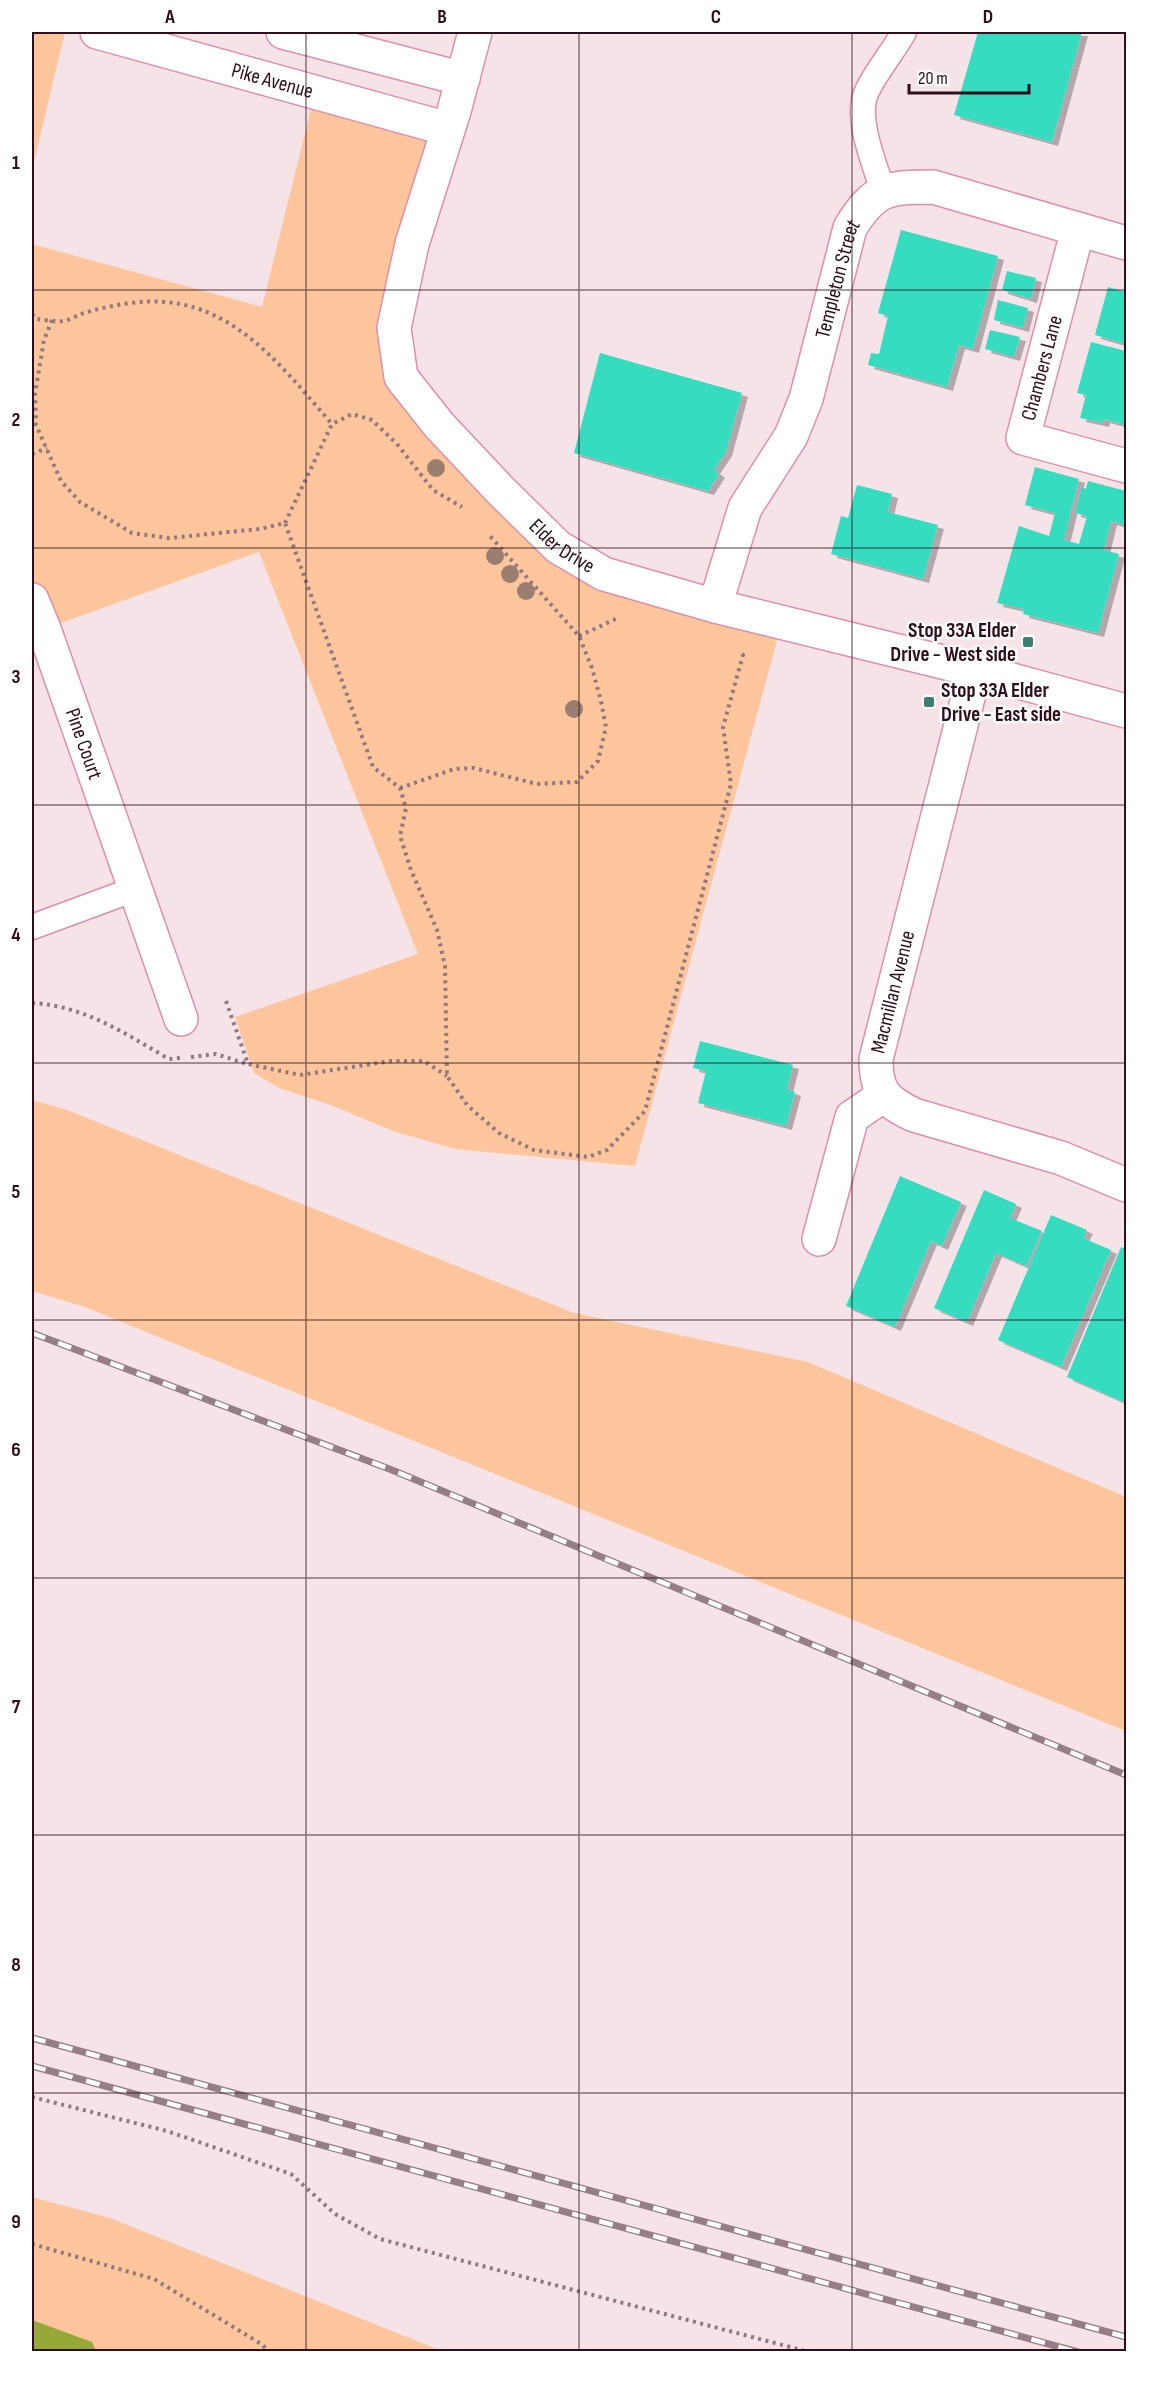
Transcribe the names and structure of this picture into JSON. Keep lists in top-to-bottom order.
{
  "streets": {
    "street": [
      "Pike Avenue",
      "Templeton Street",
      "Chambers Lane",
      "Elder Drive",
      "Pine Court",
      "Macmillan Avenue"
    ]
  },
  "crossings": [
    ["Pike Avenue", "Elder Drive"],
    ["Templeton Street", "Elder Drive"],
    ["Elder Drive", "Macmillan Avenue"]
  ],
  "places": {
    "transit": ["Stop 33A Elder Drive - West side", "Stop 33A Elder Drive - East side"]
  },
  "scale_bar": "20 m",
  "grid": {
    "columns": [
      "A",
      "B",
      "C",
      "D"
    ],
    "rows": [
      "1",
      "2",
      "3",
      "4",
      "5",
      "6",
      "7",
      "8",
      "9"
    ]
  }
}
